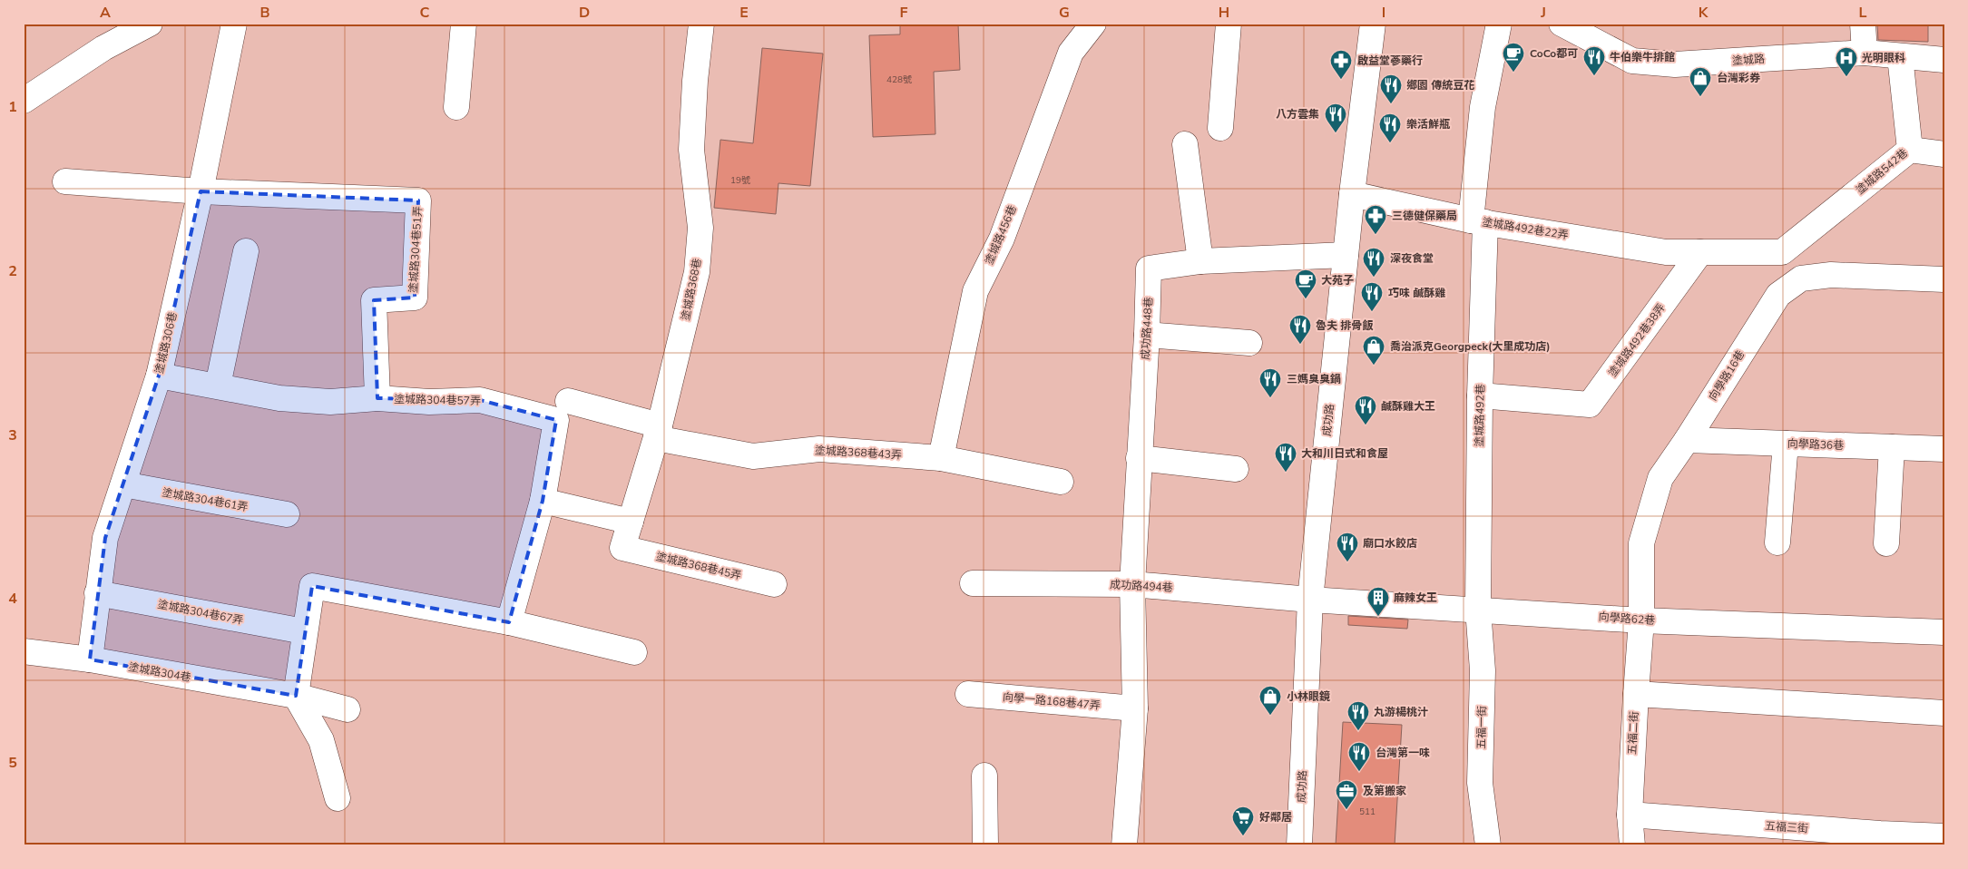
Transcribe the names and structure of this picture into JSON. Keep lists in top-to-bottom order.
{
  "streets": {
    "street": [
      "塗城路",
      "塗城路542巷",
      "塗城路492巷22弄",
      "塗城路456巷",
      "塗城路304巷51弄",
      "塗城路368巷",
      "成功路448巷",
      "塗城路492巷38弄",
      "塗城路306巷",
      "向學路16巷",
      "塗城路304巷57弄",
      "塗城路492巷",
      "成功路",
      "向學路36巷",
      "塗城路368巷43弄",
      "塗城路304巷61弄",
      "塗城路368巷45弄",
      "成功路494巷",
      "塗城路304巷67弄",
      "向學路62巷",
      "塗城路304巷",
      "向學一路168巷47弄",
      "五福一街",
      "五福二街",
      "五福三街"
    ]
  },
  "crossings": [
    ["塗城路", "塗城路542巷"],
    ["塗城路542巷", "塗城路492巷22弄"],
    ["塗城路542巷", "塗城路492巷38弄"],
    ["塗城路492巷22弄", "塗城路492巷38弄"],
    ["塗城路492巷22弄", "塗城路492巷"],
    ["塗城路492巷22弄", "成功路"],
    ["塗城路456巷", "塗城路368巷43弄"],
    ["塗城路304巷51弄", "塗城路306巷"],
    ["塗城路304巷51弄", "塗城路304巷57弄"],
    ["塗城路368巷", "塗城路368巷43弄"],
    ["塗城路368巷", "塗城路368巷45弄"],
    ["成功路448巷", "成功路"],
    ["成功路448巷", "成功路494巷"],
    ["成功路448巷", "向學一路168巷47弄"],
    ["塗城路492巷38弄", "塗城路492巷"],
    ["塗城路306巷", "塗城路304巷57弄"],
    ["塗城路306巷", "塗城路304巷61弄"],
    ["塗城路306巷", "塗城路304巷67弄"],
    ["塗城路306巷", "塗城路304巷"],
    ["向學路16巷", "向學路36巷"],
    ["向學路16巷", "向學路62巷"],
    ["向學路16巷", "五福二街"],
    ["塗城路492巷", "向學路62巷"],
    ["塗城路492巷", "五福一街"],
    ["成功路", "成功路494巷"],
    ["成功路", "向學路62巷"],
    ["成功路494巷", "向學路62巷"],
    ["向學路62巷", "五福一街"],
    ["向學路62巷", "五福二街"],
    ["五福二街", "五福三街"]
  ],
  "places": {
    "cafe": ["CoCo都可", "大苑子"],
    "restaurant": [
      "牛伯樂牛排館",
      "鄉園 傳統豆花",
      "八方雲集",
      "樂活鮮瓶",
      "深夜食堂",
      "巧味 鹹酥雞",
      "魯夫 排骨飯",
      "三媽臭臭鍋",
      "鹹酥雞大王",
      "大和川日式和食屋",
      "廟口水餃店",
      "丸游楊桃汁",
      "台灣第一味"
    ],
    "hospital": ["光明眼科"],
    "pharmacy": ["啟益堂蔘藥行", "三德健保藥局"],
    "shop": ["台灣彩券", "喬治派克Georgpeck(大里成功店)", "小林眼鏡"],
    "building": ["麻辣女王"],
    "office": ["及第搬家"],
    "supermarket": ["好鄰居"]
  },
  "house_numbers": ["428號", "19號", "511"],
  "grid": {
    "columns": [
      "A",
      "B",
      "C",
      "D",
      "E",
      "F",
      "G",
      "H",
      "I",
      "J",
      "K",
      "L"
    ],
    "rows": [
      "1",
      "2",
      "3",
      "4",
      "5"
    ]
  }
}
